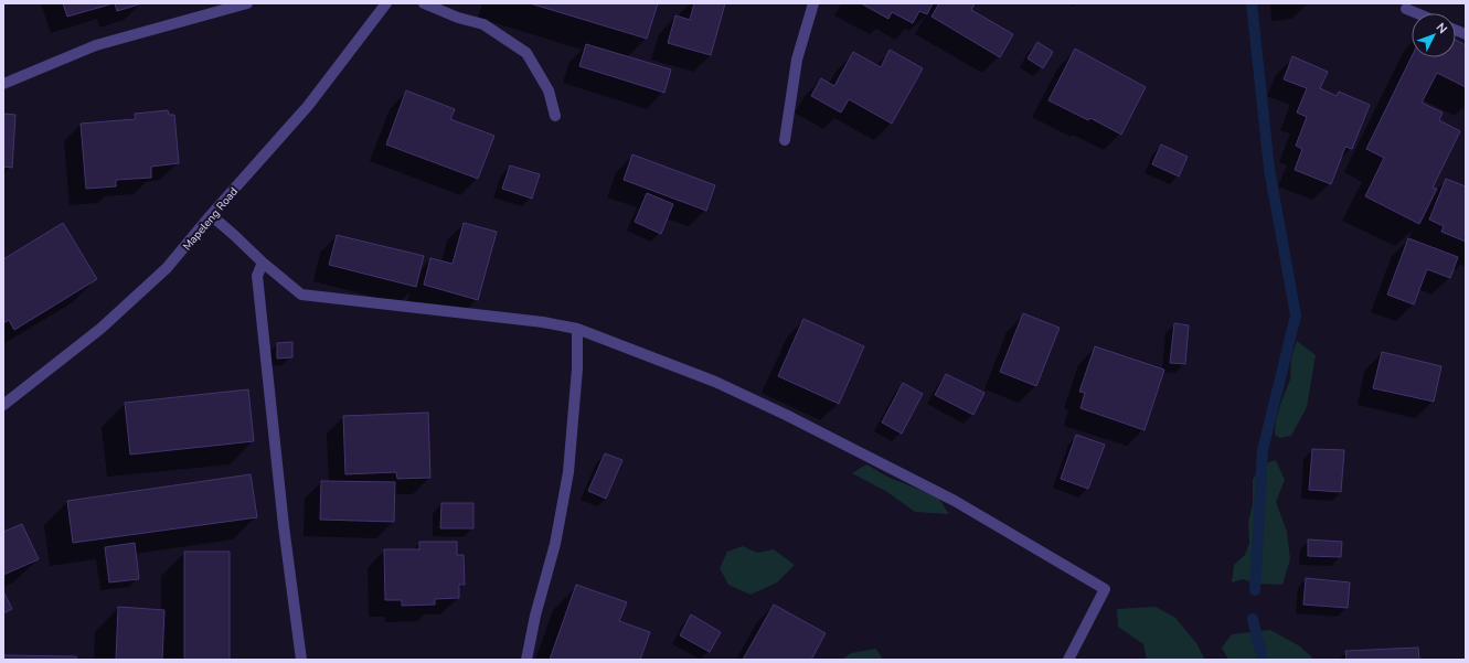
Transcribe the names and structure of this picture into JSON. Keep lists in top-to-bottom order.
{
  "streets": {
    "street": ["Mapeleng Road"]
  },
  "north": "top right"
}
